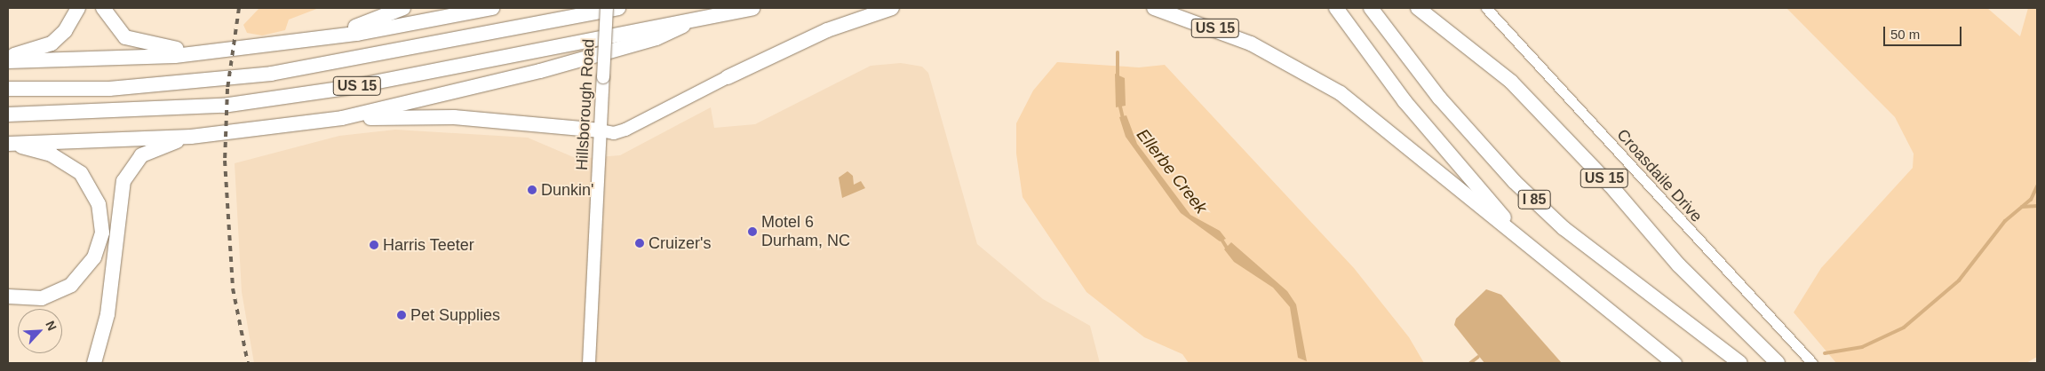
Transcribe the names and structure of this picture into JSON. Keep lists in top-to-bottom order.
{
  "streets": {
    "highway": ["US 15", "I 85"],
    "main road": ["Hillsborough Road"],
    "street": ["Croasdaile Drive"]
  },
  "crossings": [
    ["US 15", "I 85"]
  ],
  "water": ["Ellerbe Creek"],
  "places": [
    "Dunkin'",
    "Motel 6 Durham, NC",
    "Cruizer's",
    "Harris Teeter",
    "Pet Supplies"
  ],
  "scale_bar": "50 m",
  "north": "top right"
}
